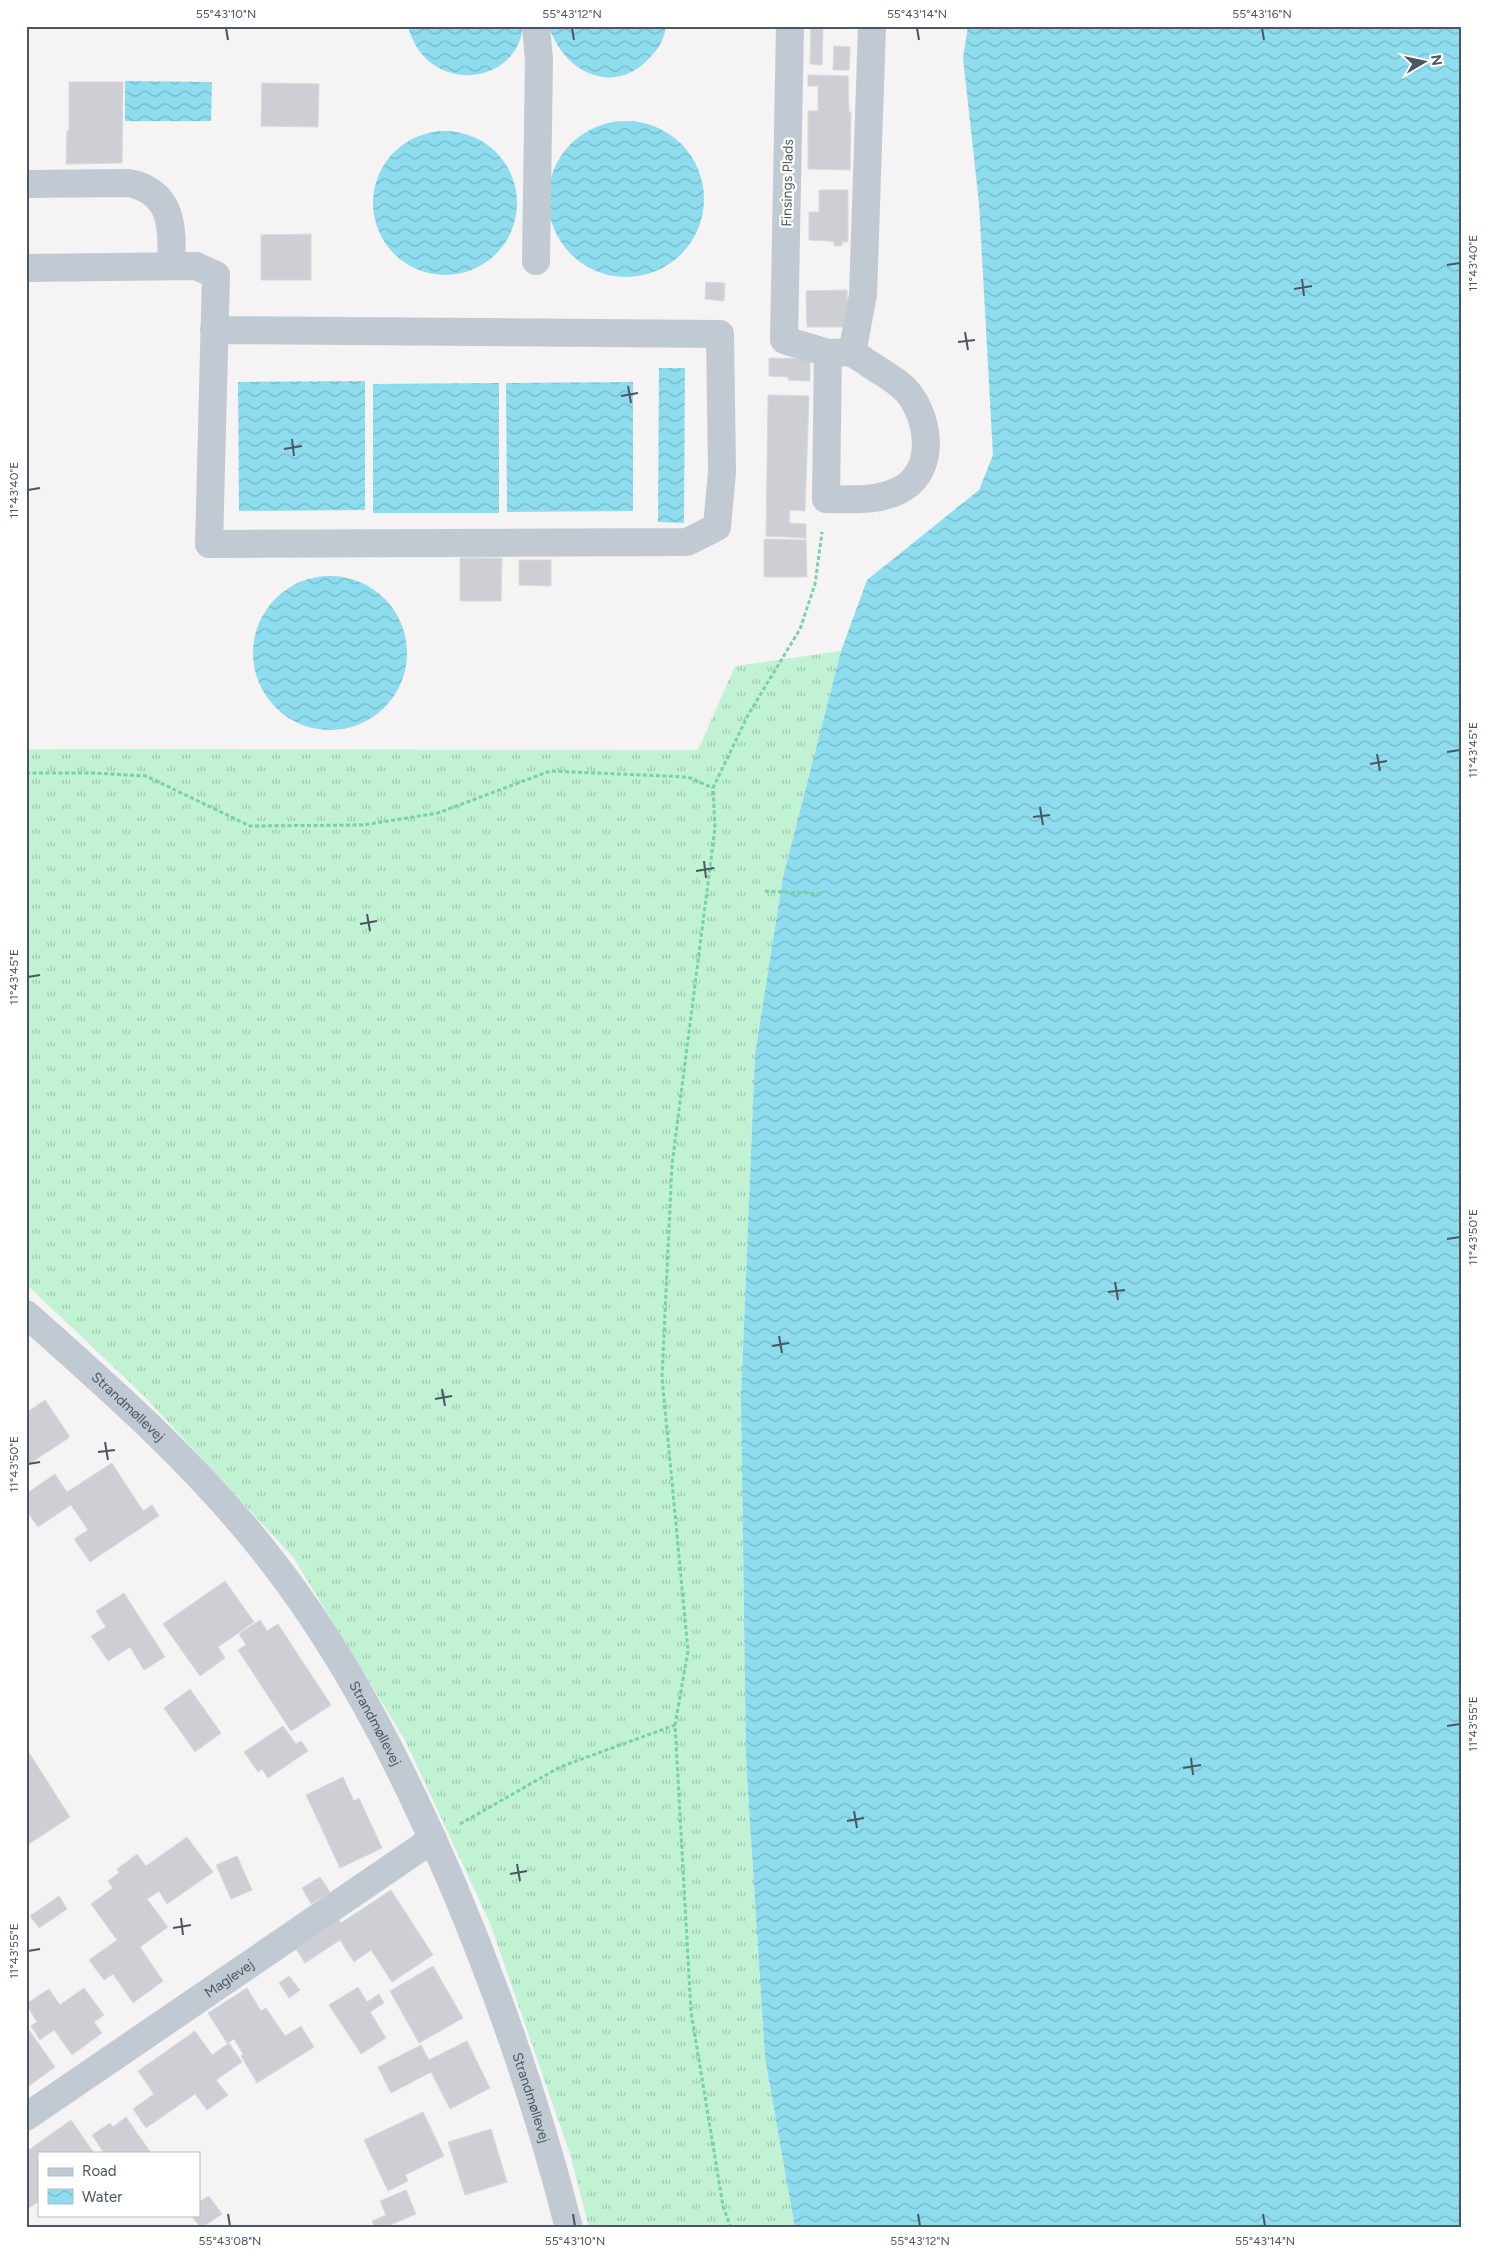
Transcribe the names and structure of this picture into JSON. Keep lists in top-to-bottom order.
{
  "streets": {
    "street": ["Finsings Plads", "Strandmøllevej", "Maglevej"]
  },
  "crossings": [
    ["Strandmøllevej", "Maglevej"]
  ],
  "legend": ["Road", "Water"],
  "north": "right",
  "coordinates": [
    "55°43'10\"N",
    "55°43'12\"N",
    "55°43'14\"N",
    "55°43'16\"N",
    "11°43'40\"E",
    "11°43'45\"E",
    "11°43'50\"E",
    "11°43'55\"E",
    "55°43'08\"N"
  ]
}
